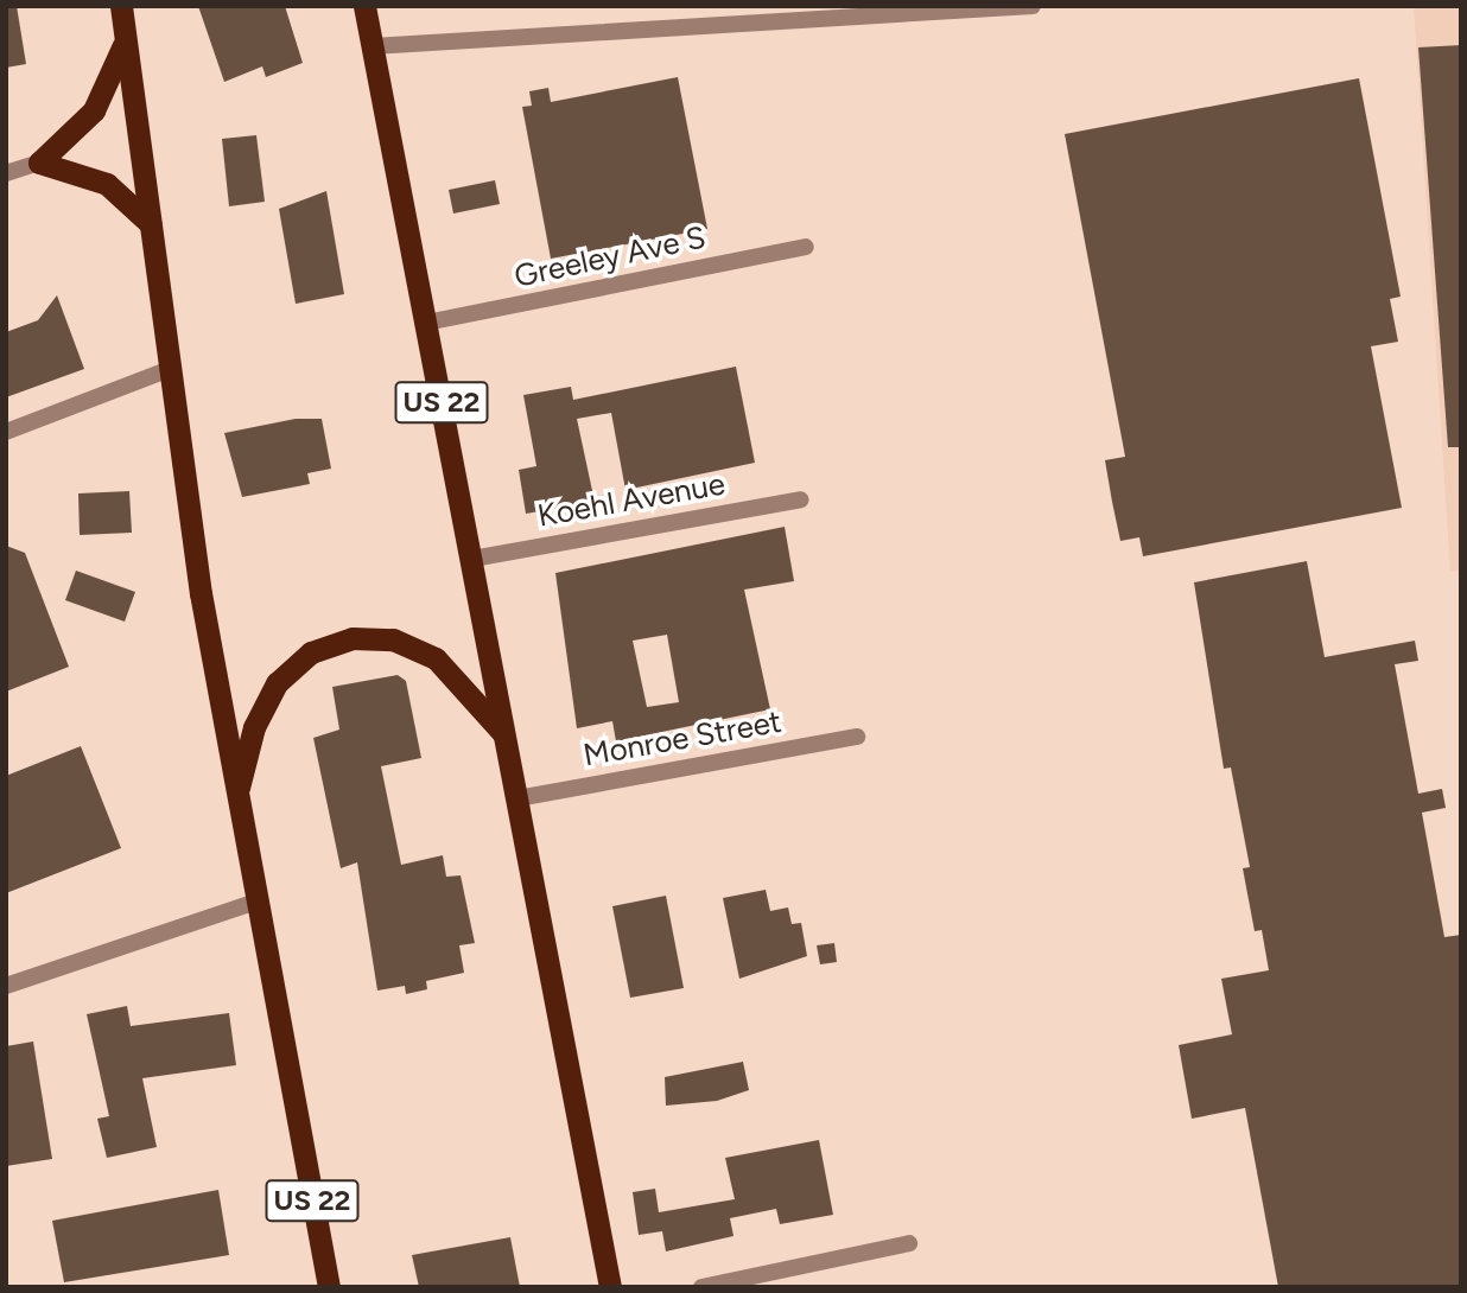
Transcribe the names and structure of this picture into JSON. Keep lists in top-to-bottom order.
{
  "streets": {
    "highway": ["US 22"],
    "street": ["Greeley Ave S", "Koehl Avenue", "Monroe Street"]
  },
  "crossings": [
    ["Greeley Ave S", "US 22"],
    ["US 22", "Koehl Avenue"],
    ["US 22", "Monroe Street"]
  ]
}
